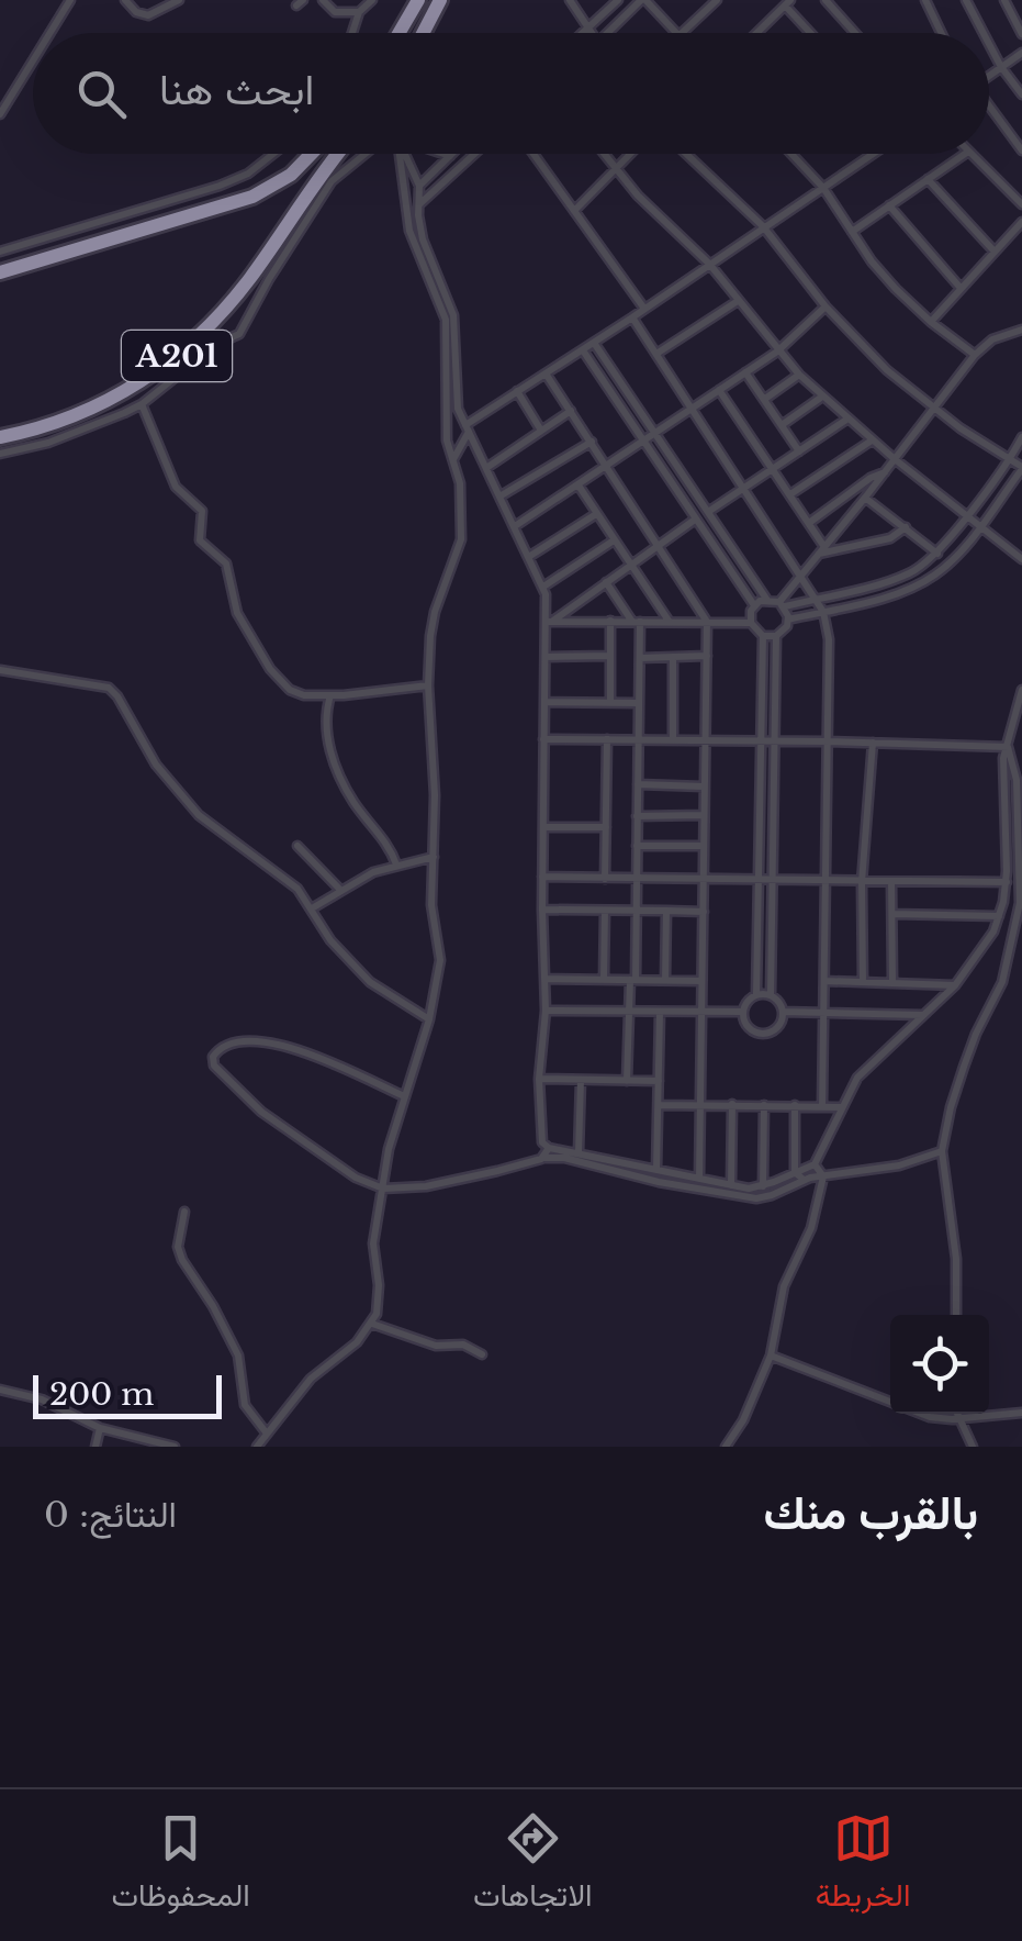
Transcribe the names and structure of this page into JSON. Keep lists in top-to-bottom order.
{
  "streets": {
    "highway": ["A201"]
  },
  "scale_bar": "200 m",
  "page": {
    "search": "ابحث هنا",
    "scale": "200 m",
    "heading": ["بالقرب منك", "النتائج: 0"],
    "nav": ["الخريطة", "الاتجاهات", "المحفوظات"]
  }
}
